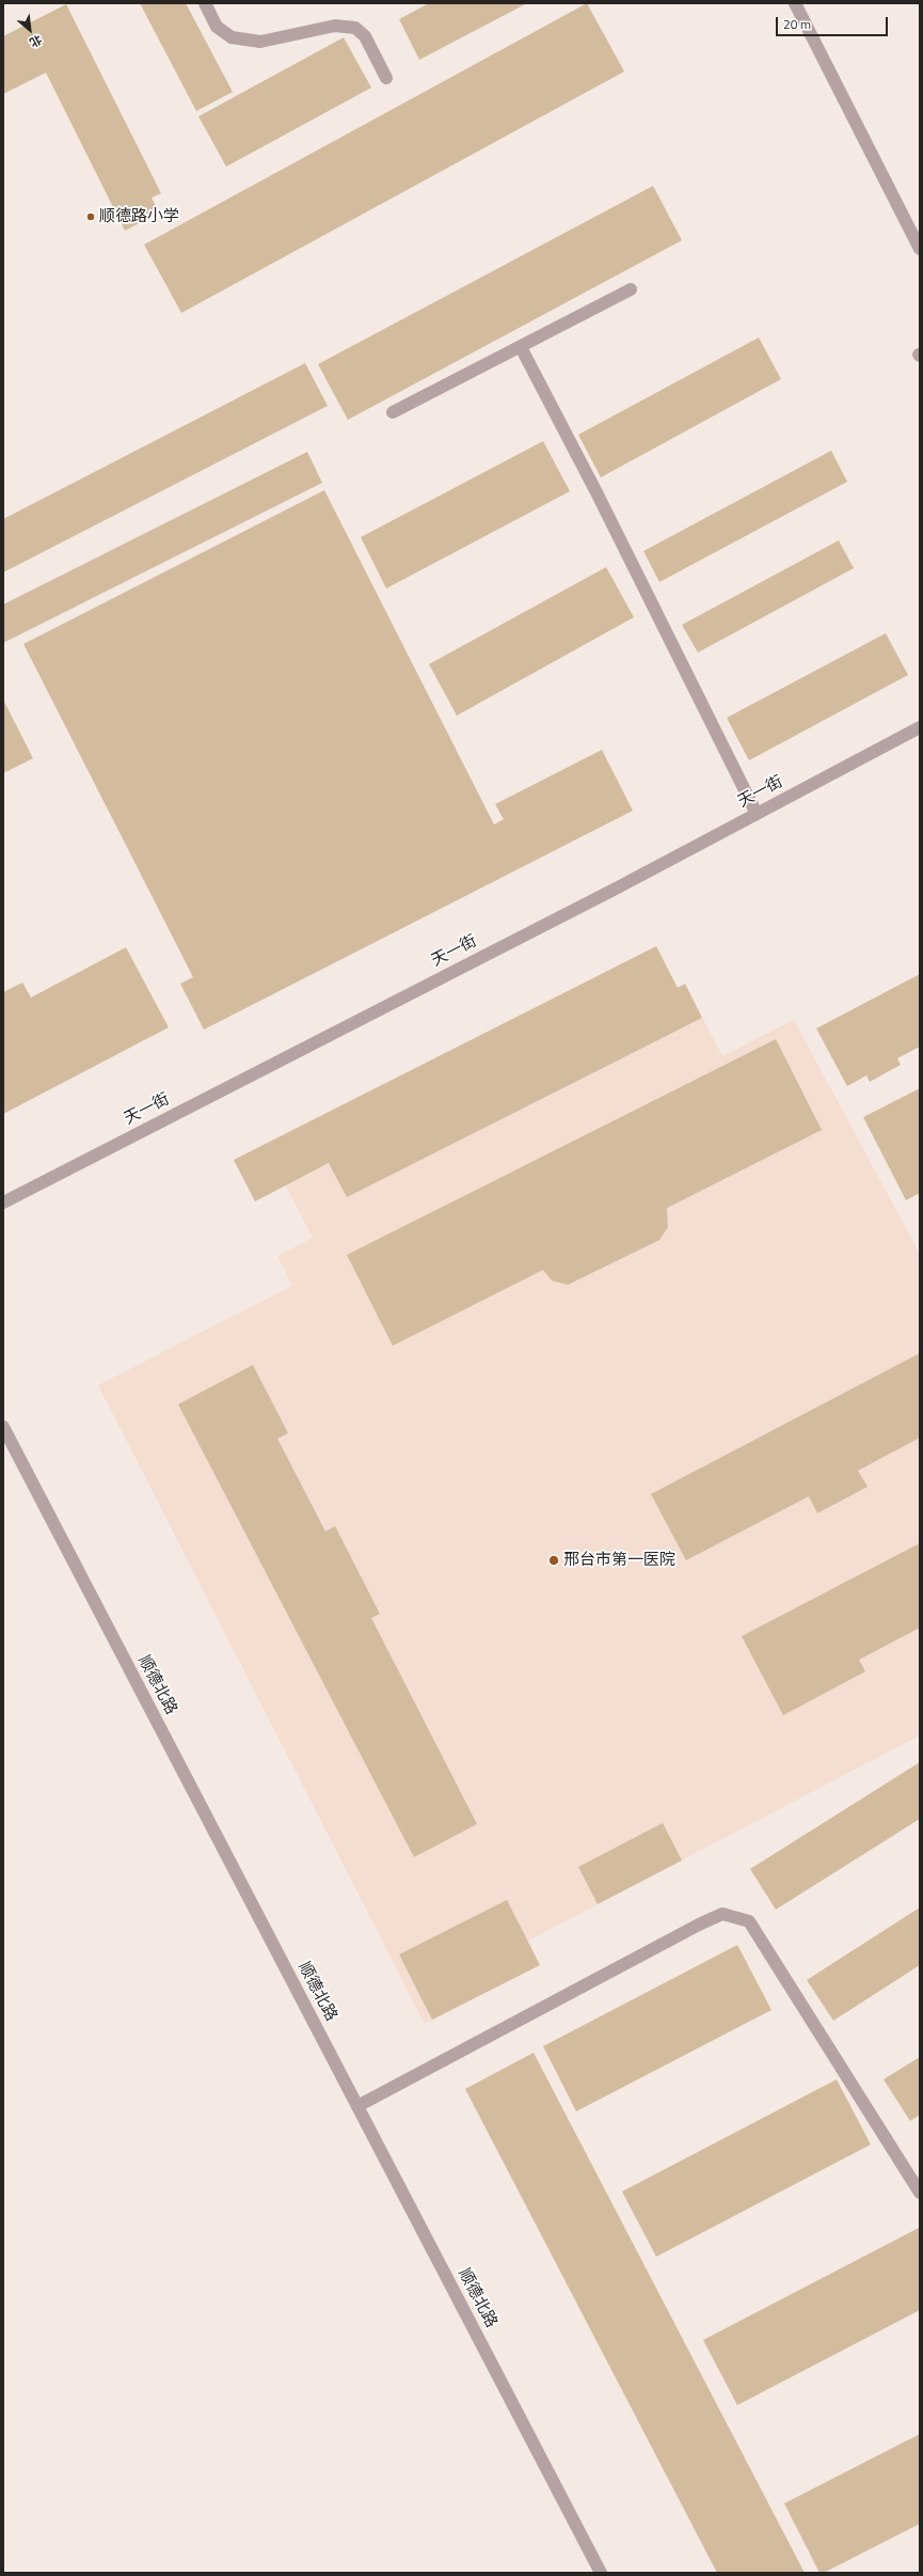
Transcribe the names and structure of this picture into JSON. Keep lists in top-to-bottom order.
{
  "streets": {
    "street": ["天一街", "顺德北路"]
  },
  "places": ["顺德路小学", "邢台市第一医院"],
  "scale_bar": "20 m",
  "north": "bottom right"
}
